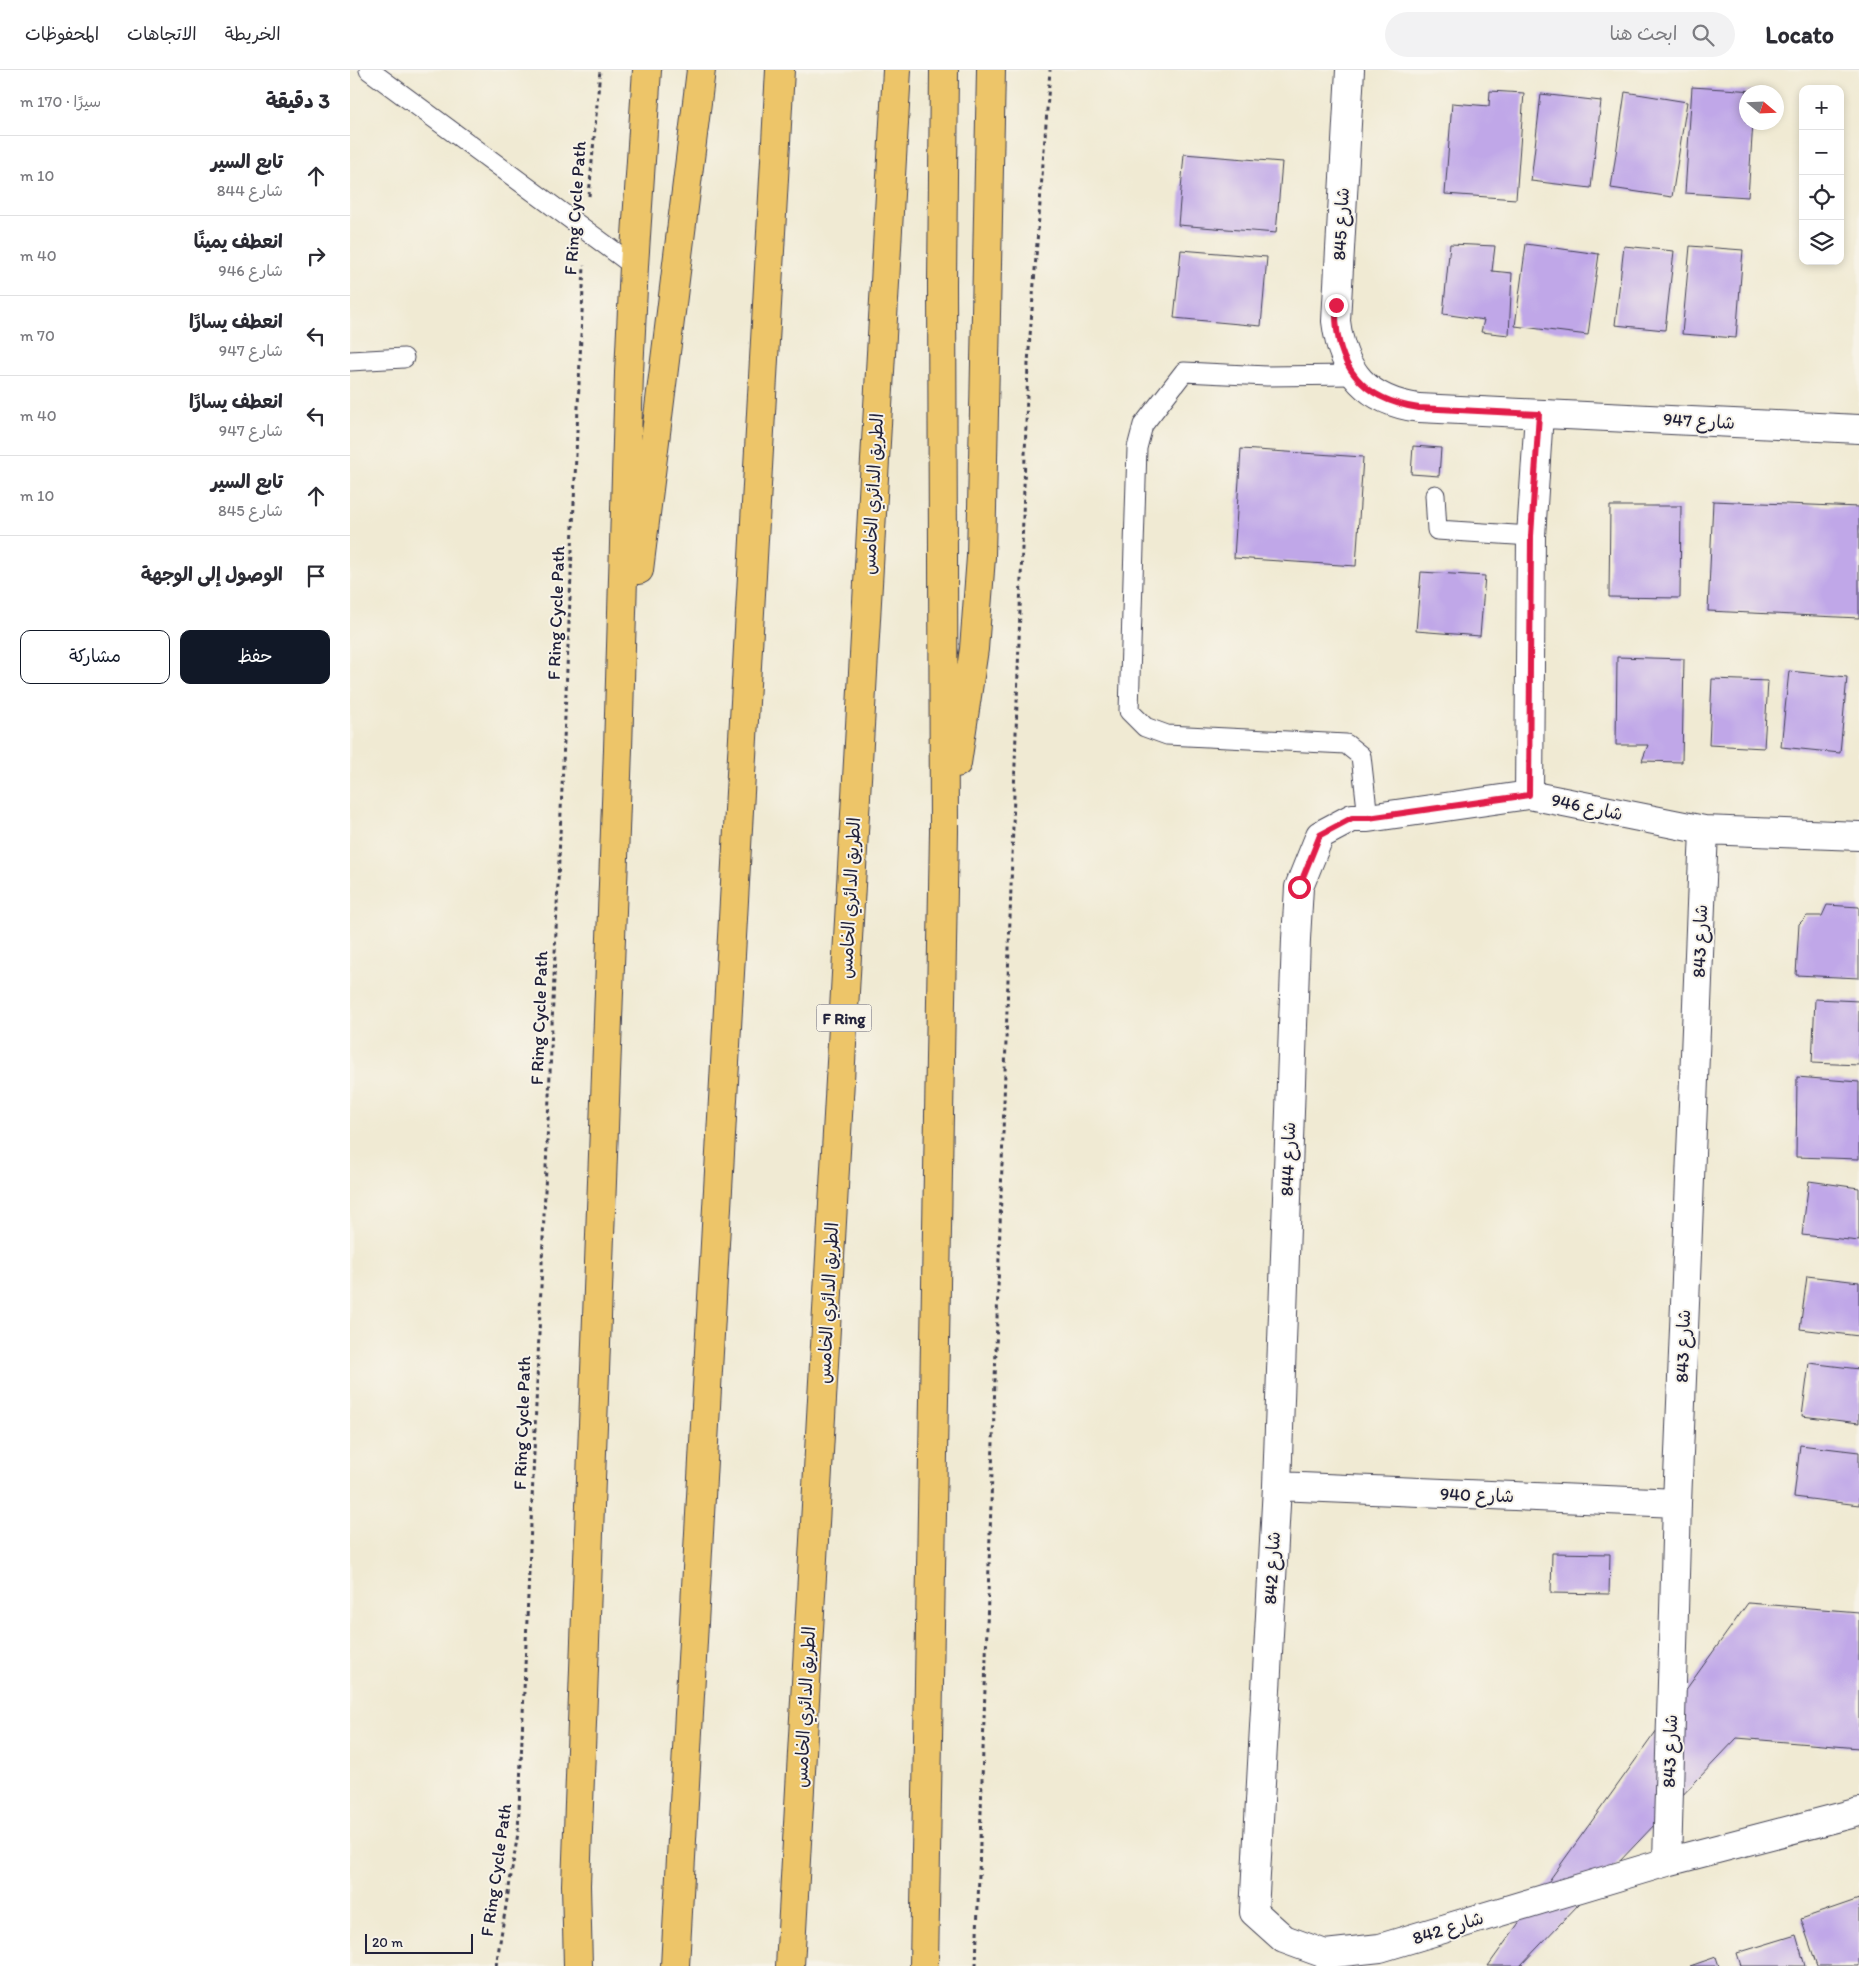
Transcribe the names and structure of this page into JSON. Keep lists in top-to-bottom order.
{
  "streets": {
    "highway": ["الطريق الدائري الخامس", "F Ring"],
    "street": [
      "شارع 845",
      "شارع 947",
      "شارع 946",
      "شارع 843",
      "شارع 844",
      "شارع 940",
      "شارع 842"
    ],
    "path": ["F Ring Cycle Path"]
  },
  "crossings": [
    ["شارع 845", "شارع 947"],
    ["شارع 946", "شارع 843"],
    ["شارع 946", "شارع 844"],
    ["شارع 843", "شارع 940"],
    ["شارع 843", "شارع 842"],
    ["شارع 844", "شارع 940"],
    ["شارع 844", "شارع 842"],
    ["شارع 940", "شارع 842"]
  ],
  "scale_bar": "20 m",
  "north": "right",
  "page": {
    "header": "Locato",
    "search": "ابحث هنا",
    "nav": ["الخريطة", "الاتجاهات", "المحفوظات"],
    "heading": ["3 دقيقة", "سيرًا · 170 m"],
    "map_buttons": ["+", "−"],
    "list": [
      ["تابع السير", "شارع 844", "10 m"],
      ["انعطف يمينًا", "شارع 946", "40 m"],
      ["انعطف يسارًا", "شارع 947", "70 m"],
      ["انعطف يسارًا", "شارع 947", "40 m"],
      ["تابع السير", "شارع 845", "10 m"],
      "الوصول إلى الوجهة"
    ],
    "buttons": ["حفظ", "مشاركة"],
    "scale": "20 m"
  }
}
